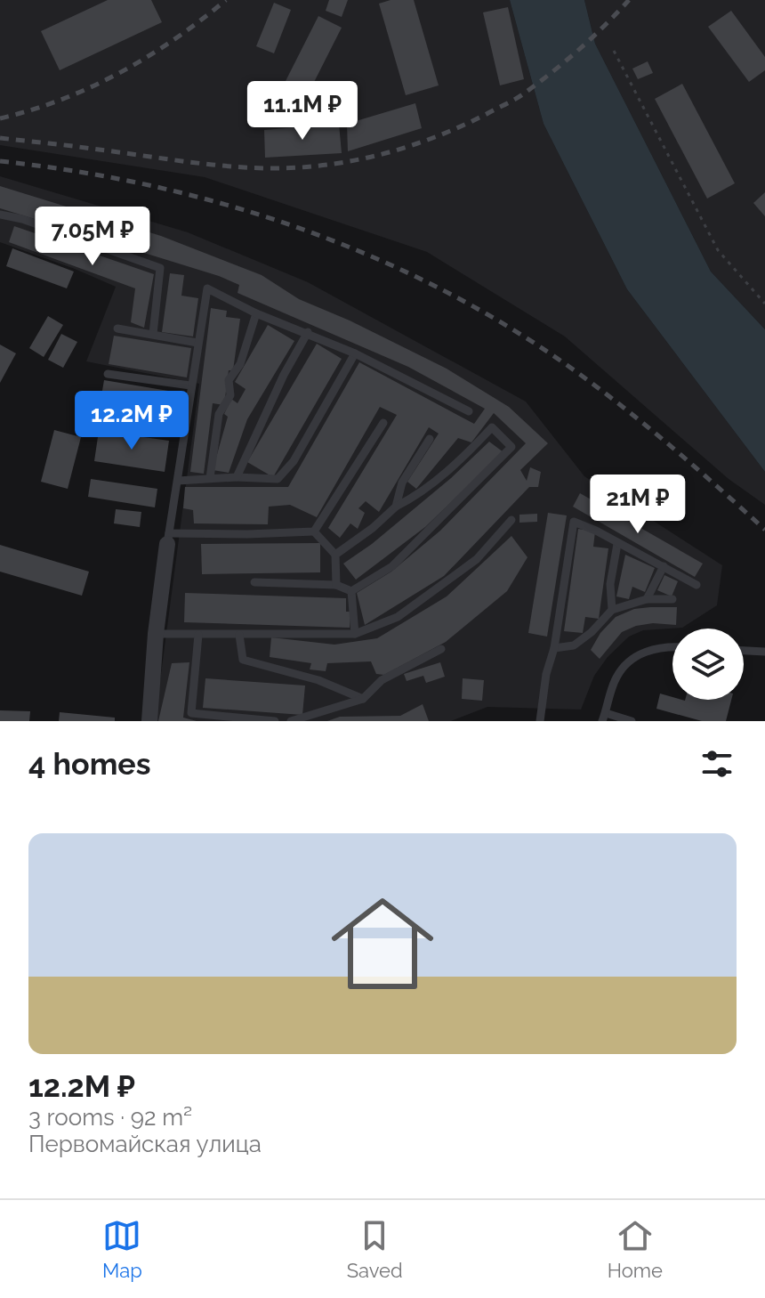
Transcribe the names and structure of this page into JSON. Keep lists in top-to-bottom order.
{
  "page": {
    "price": [
      "11.1M ₽",
      "7.05M ₽",
      "12.2M ₽",
      "21M ₽"
    ],
    "heading": "4 homes",
    "list": [
      {
        "name": "12.2M ₽",
        "note": "3 rooms · 92 m² · Первомайская улица"
      }
    ],
    "tabs": ["Map", "Saved", "Home"]
  }
}
